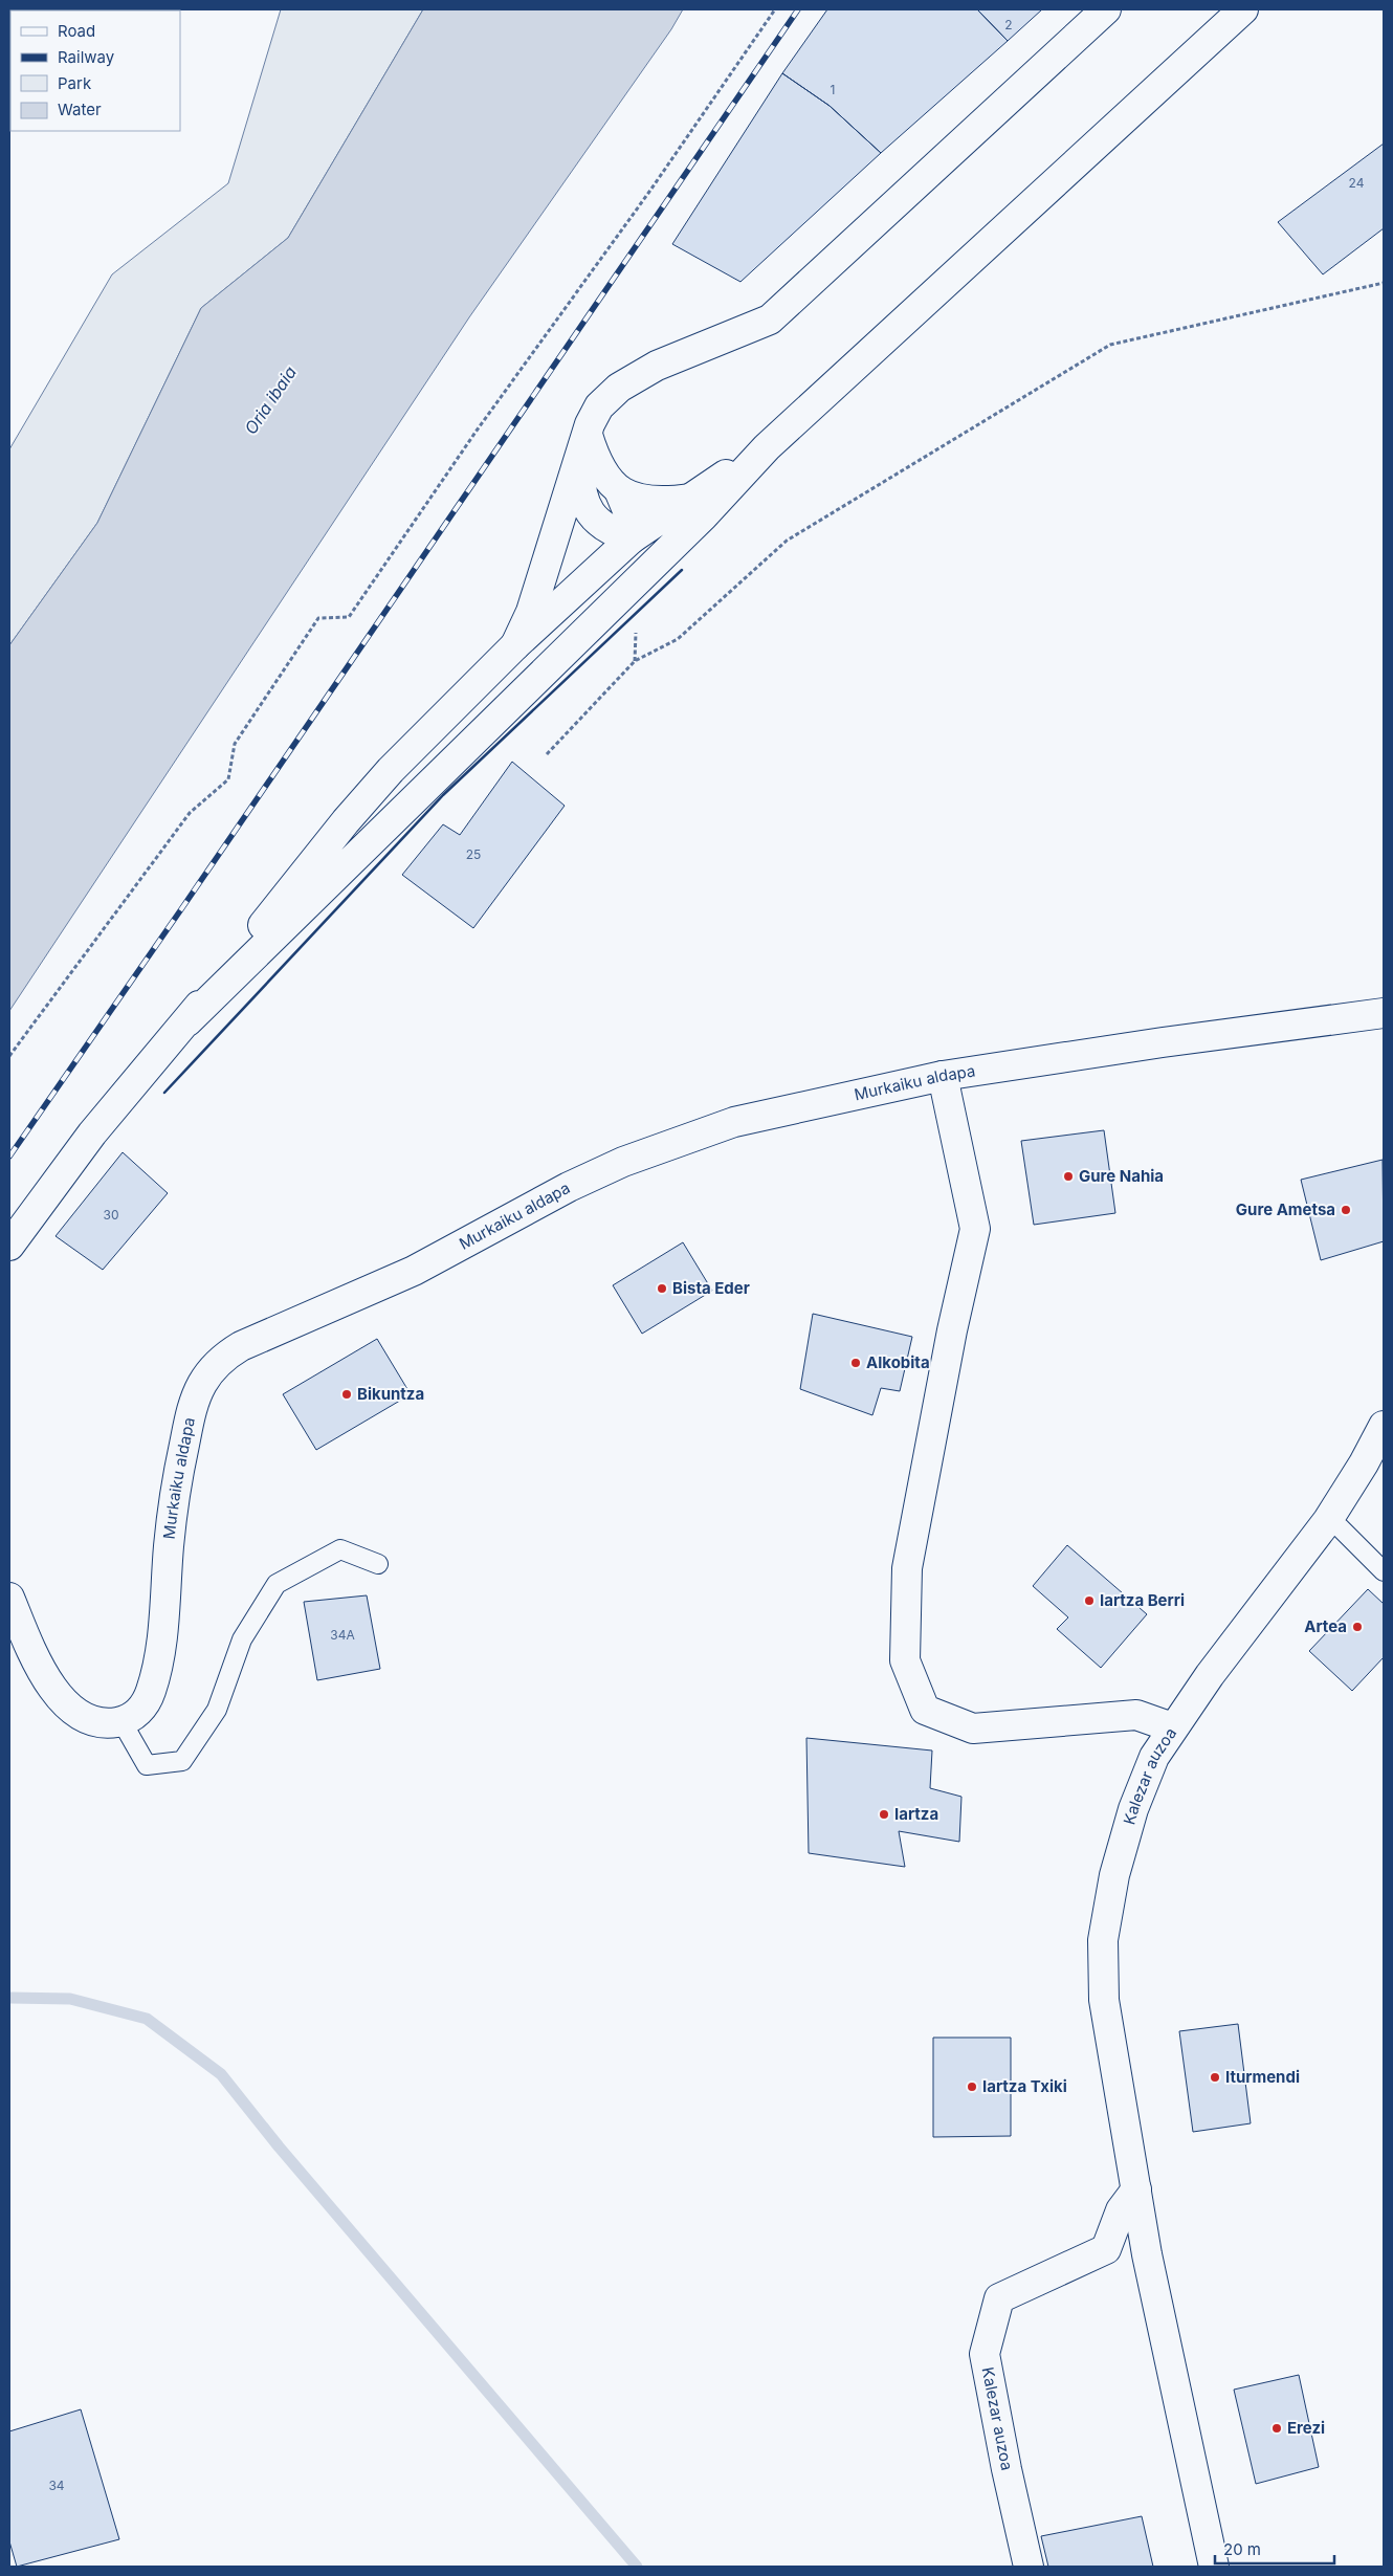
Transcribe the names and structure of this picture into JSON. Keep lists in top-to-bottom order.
{
  "streets": {
    "main road": ["Murkaiku aldapa", "Kalezar auzoa"]
  },
  "water": ["Oria ibaia"],
  "places": [
    "Gure Nahia",
    "Gure Ametsa",
    "Bista Eder",
    "Alkobita",
    "Bikuntza",
    "Iartza Berri",
    "Artea",
    "Iartza",
    "Iturmendi",
    "Iartza Txiki",
    "Erezi"
  ],
  "house_numbers": [
    "2",
    "1",
    "24",
    "25",
    "30",
    "34A",
    "34"
  ],
  "legend": [
    "Road",
    "Railway",
    "Park",
    "Water"
  ],
  "scale_bar": "20 m"
}
